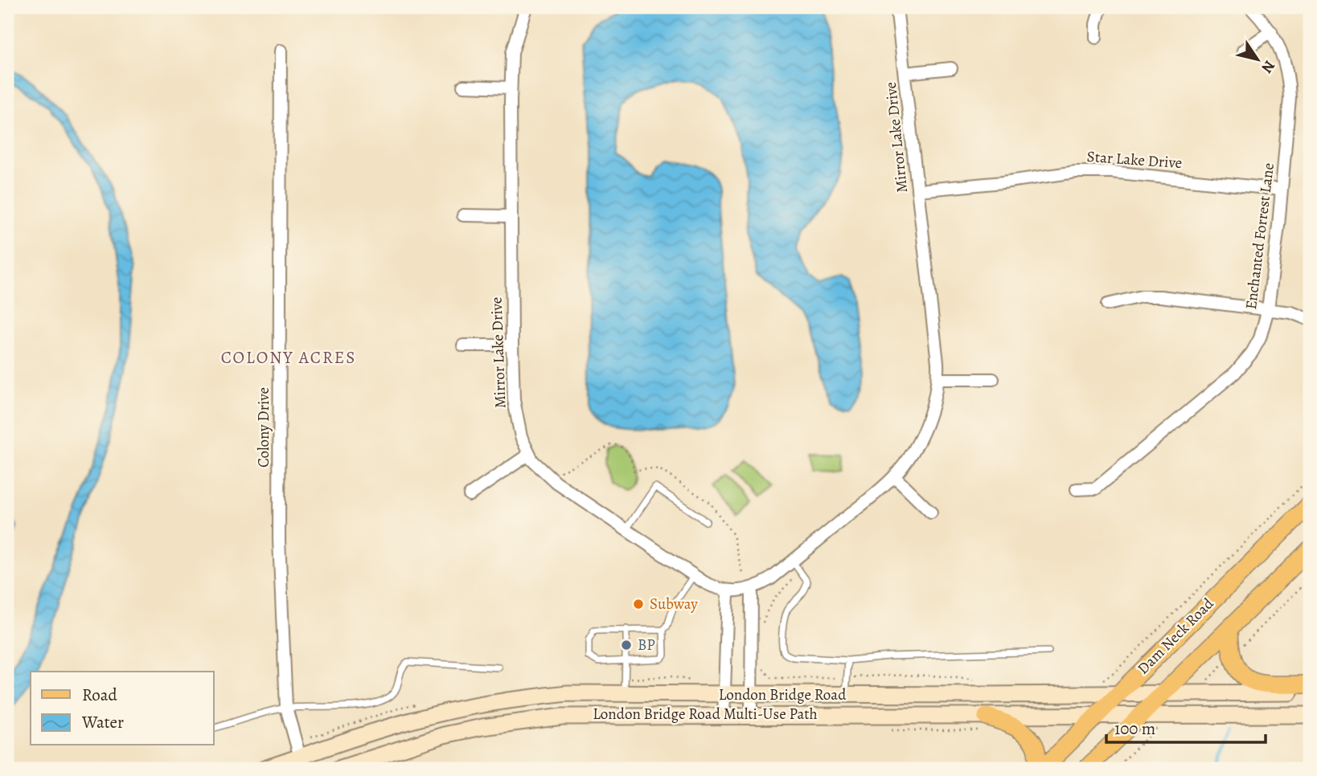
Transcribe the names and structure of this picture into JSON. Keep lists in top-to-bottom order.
{
  "streets": {
    "main road": ["Dam Neck Road", "London Bridge Road"],
    "street": [
      "Mirror Lake Drive",
      "Star Lake Drive",
      "Enchanted Forrest Lane",
      "Colony Drive"
    ]
  },
  "crossings": [
    ["Mirror Lake Drive", "Star Lake Drive"],
    ["Star Lake Drive", "Enchanted Forrest Lane"],
    ["Colony Drive", "London Bridge Road"],
    ["Dam Neck Road", "London Bridge Road"]
  ],
  "districts": ["COLONY ACRES"],
  "places": ["Subway", "BP"],
  "legend": ["Road", "Water"],
  "scale_bar": "100 m",
  "north": "bottom right"
}
